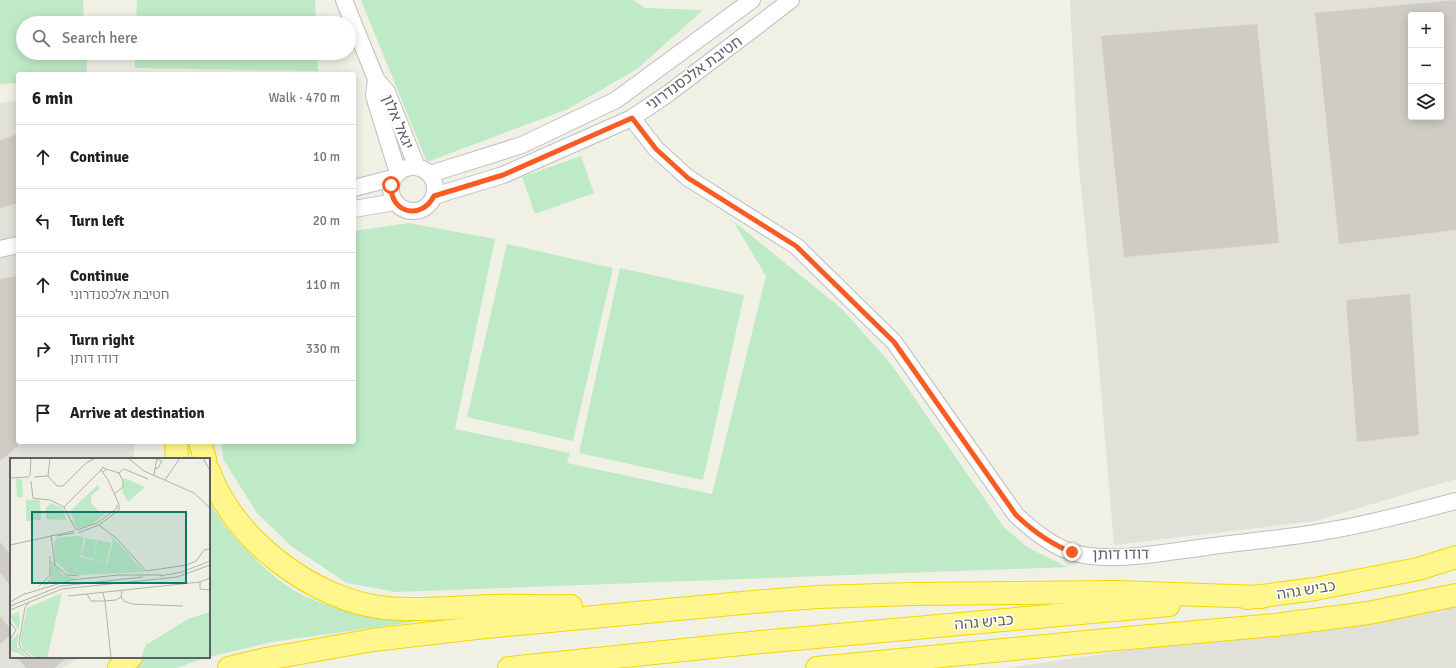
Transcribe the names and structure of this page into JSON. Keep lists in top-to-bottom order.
{
  "streets": {
    "highway": ["כביש גהה"],
    "street": ["חטיבת אלכסנדרוני", "יגאל אלון", "דודו דותן"]
  },
  "crossings": [
    ["חטיבת אלכסנדרוני", "יגאל אלון"],
    ["חטיבת אלכסנדרוני", "דודו דותן"]
  ],
  "page": {
    "map_buttons": ["+", "−"],
    "search": "Search here",
    "heading": ["6 min", "Walk · 470 m"],
    "list": [
      ["Continue", "10 m"],
      ["Turn left", "20 m"],
      ["Continue", "חטיבת אלכסנדרוני", "110 m"],
      ["Turn right", "דודו דותן", "330 m"],
      "Arrive at destination"
    ]
  }
}
